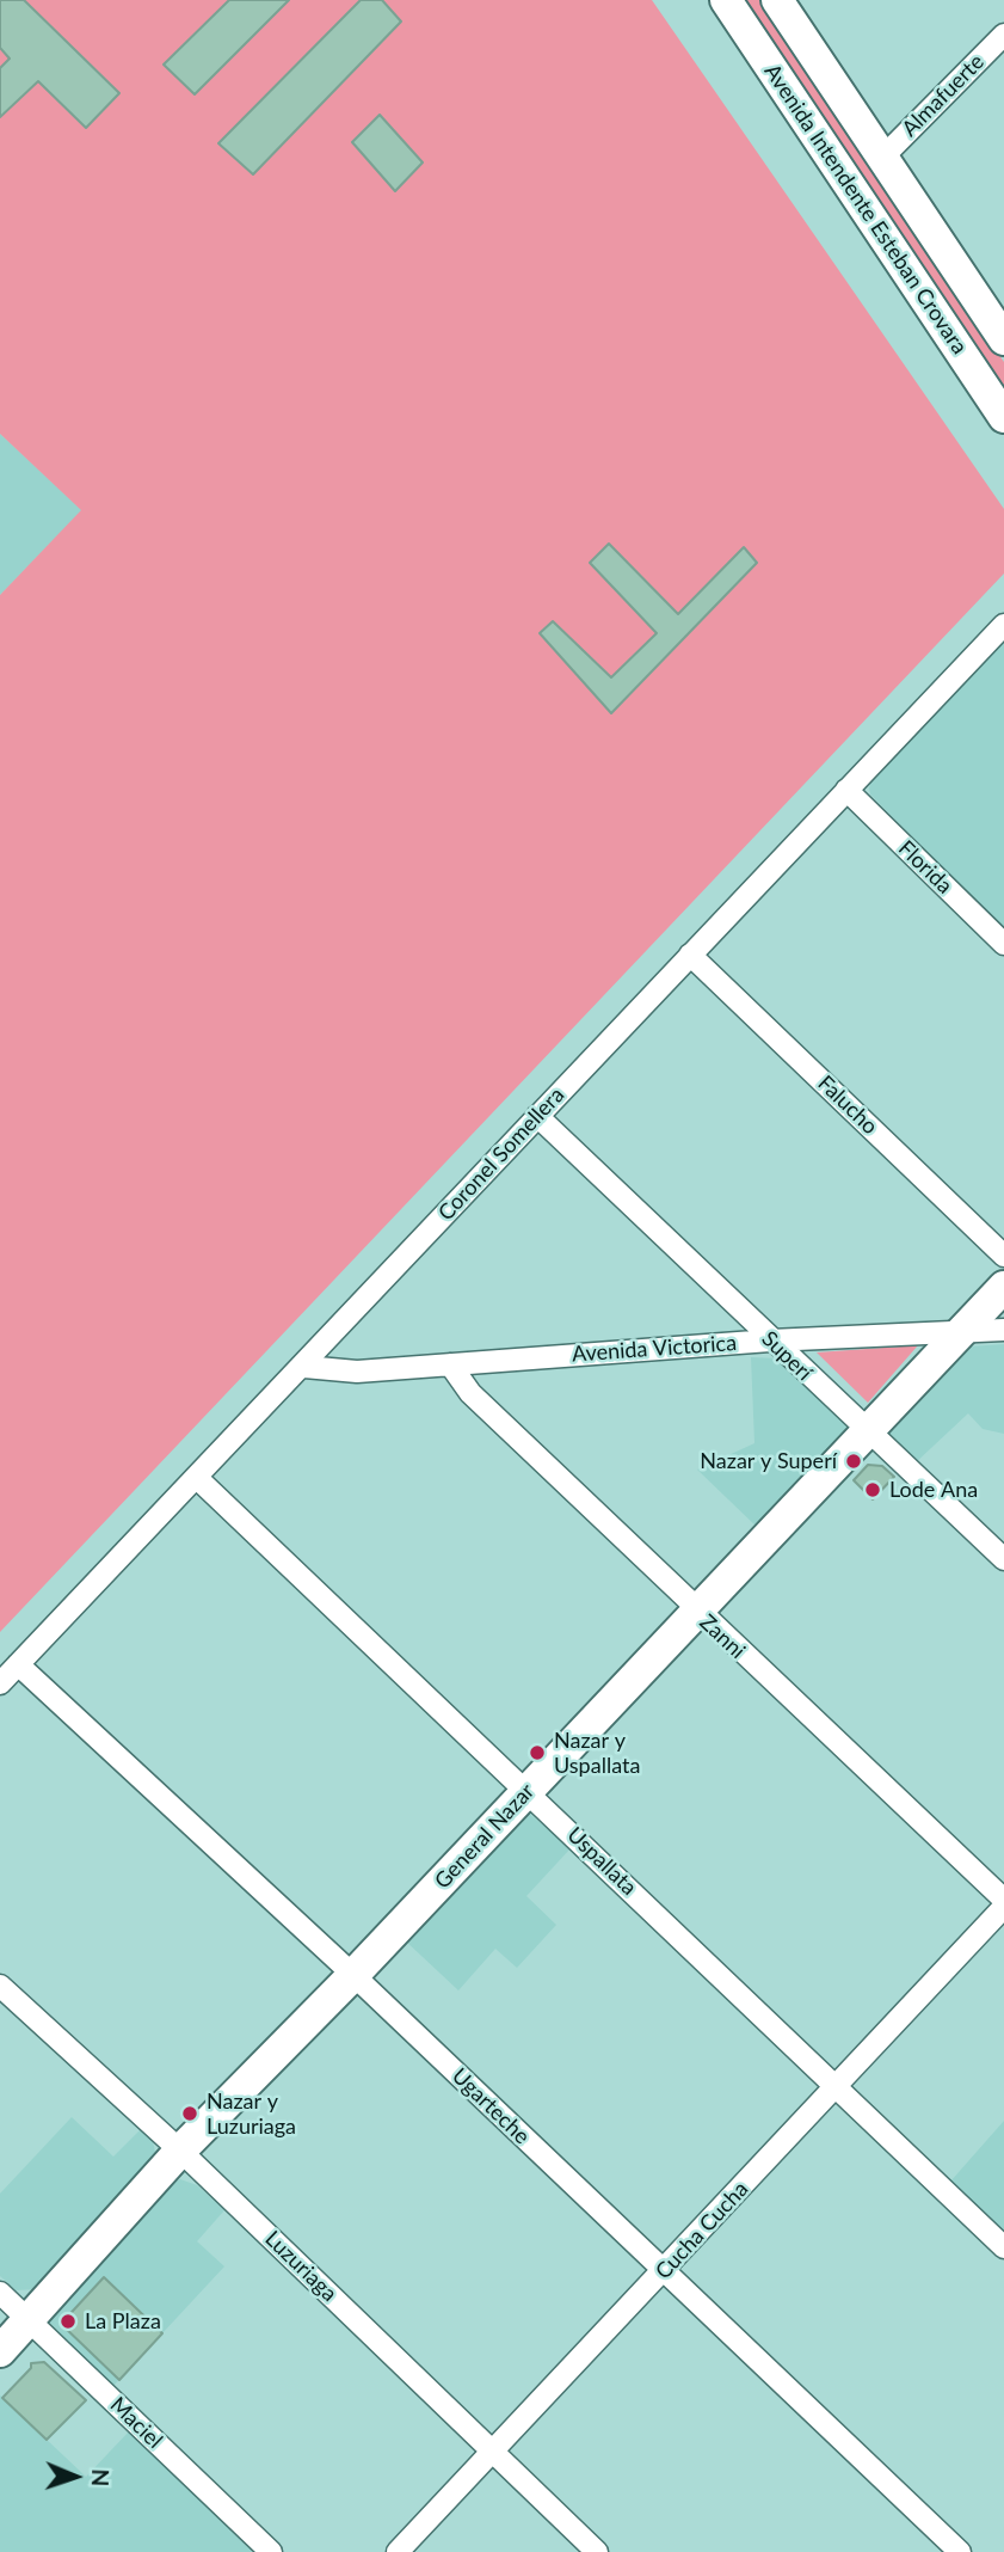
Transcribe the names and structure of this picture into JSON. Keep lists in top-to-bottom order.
{
  "streets": {
    "street": [
      "Almafuerte",
      "Avenida Intendente Esteban Crovara",
      "Florida",
      "Falucho",
      "Coronel Somellera",
      "Avenida Victorica",
      "Superí",
      "Zanni",
      "General Nazar",
      "Uspallata",
      "Ugarteche",
      "Cucha Cucha",
      "Luzuriaga",
      "Maciel"
    ]
  },
  "crossings": [
    ["Almafuerte", "Avenida Intendente Esteban Crovara"],
    ["Florida", "Coronel Somellera"],
    ["Falucho", "Coronel Somellera"],
    ["Coronel Somellera", "Avenida Victorica"],
    ["Coronel Somellera", "Superí"],
    ["Coronel Somellera", "Uspallata"],
    ["Coronel Somellera", "Ugarteche"],
    ["Avenida Victorica", "Superí"],
    ["Avenida Victorica", "Zanni"],
    ["Avenida Victorica", "General Nazar"],
    ["Superí", "General Nazar"],
    ["Zanni", "General Nazar"],
    ["General Nazar", "Uspallata"],
    ["General Nazar", "Ugarteche"],
    ["General Nazar", "Luzuriaga"],
    ["General Nazar", "Maciel"],
    ["Uspallata", "Cucha Cucha"],
    ["Ugarteche", "Cucha Cucha"],
    ["Cucha Cucha", "Luzuriaga"]
  ],
  "places": [
    "Nazar y Superí",
    "Lode Ana",
    "Nazar y Uspallata",
    "Nazar y Luzuriaga",
    "La Plaza"
  ],
  "north": "right"
}
